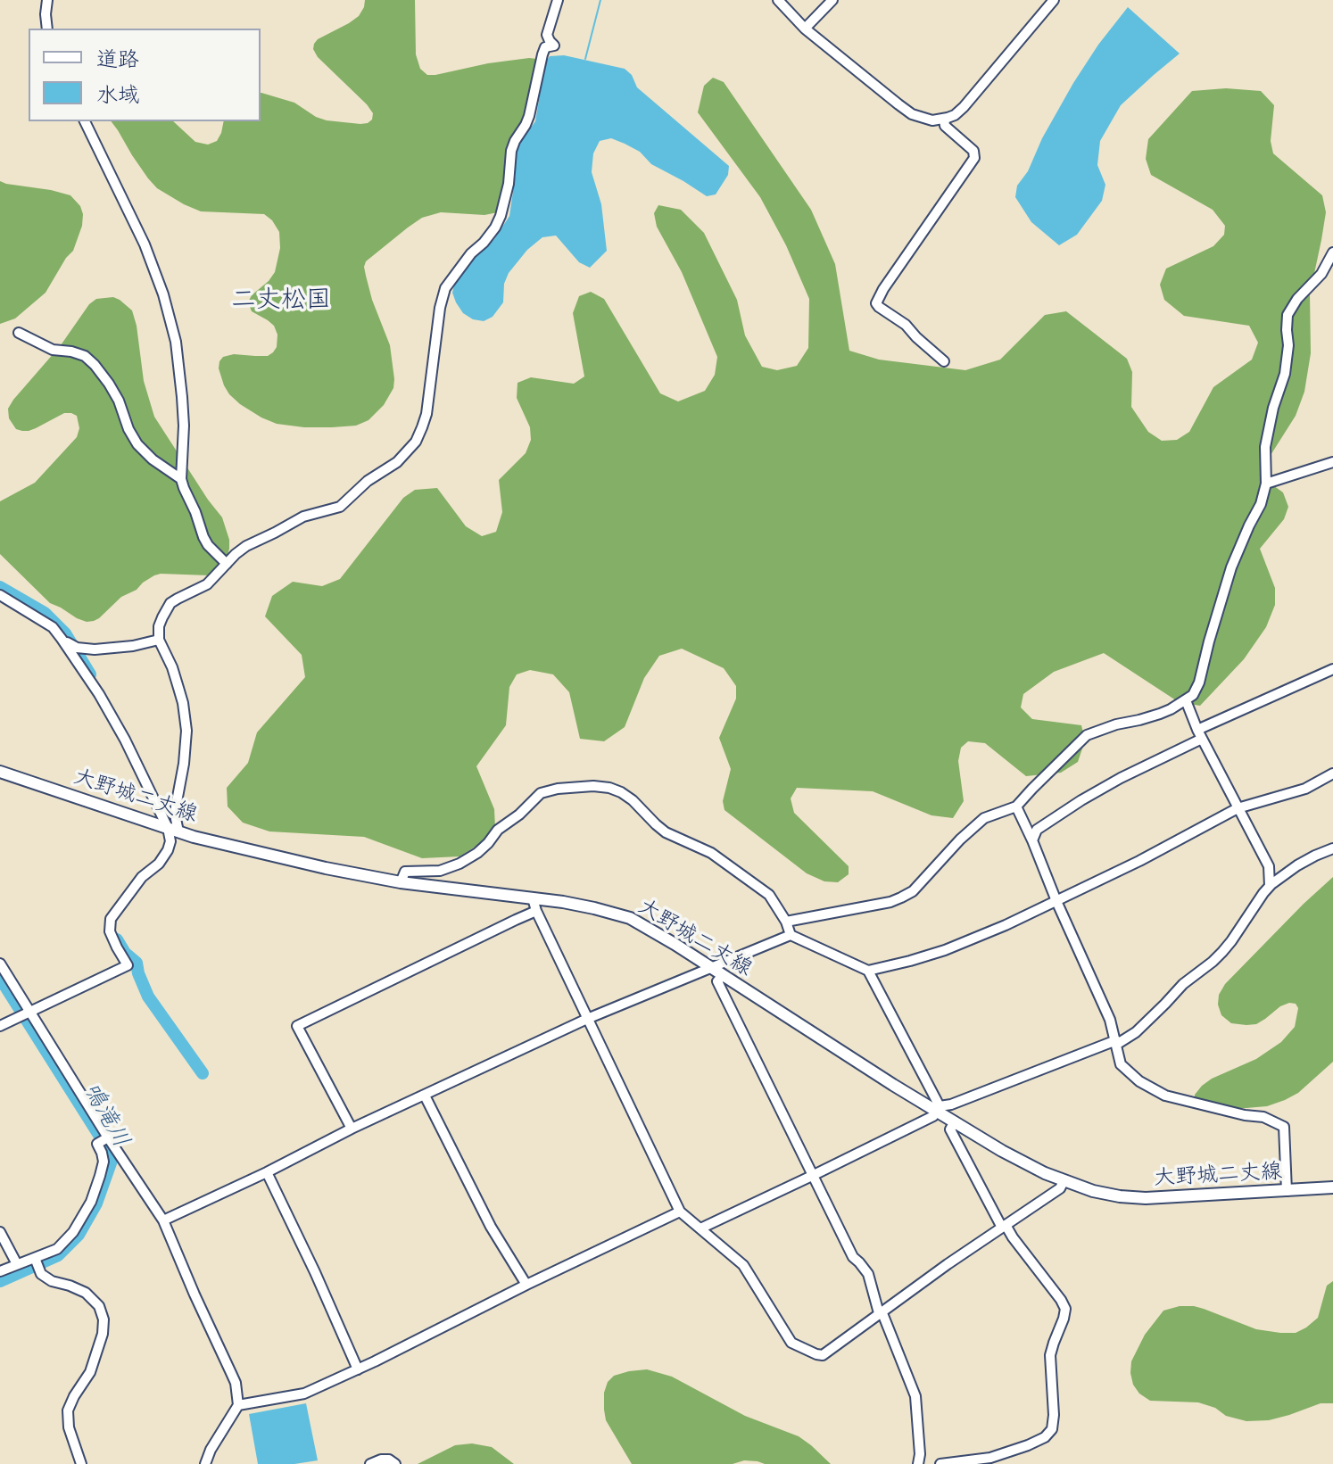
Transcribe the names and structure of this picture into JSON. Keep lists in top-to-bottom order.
{
  "streets": {
    "main road": ["大野城二丈線"]
  },
  "districts": ["二丈松国"],
  "water": ["鳴滝川"],
  "legend": ["道路", "水域"]
}
